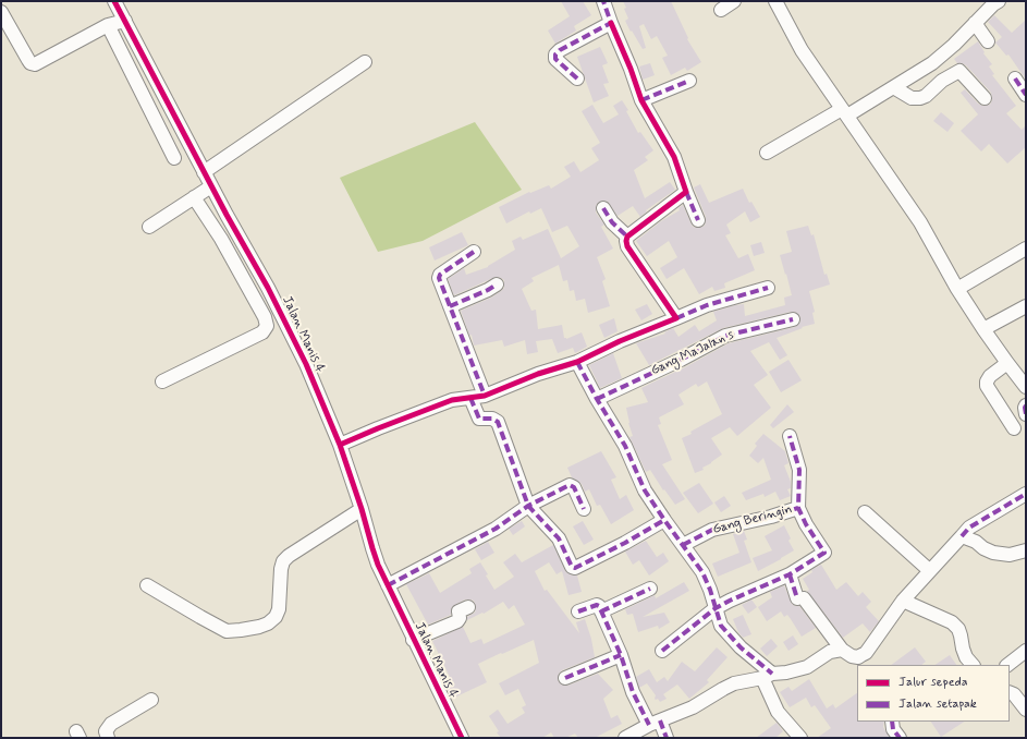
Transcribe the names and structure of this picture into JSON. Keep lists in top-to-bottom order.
{
  "streets": {
    "street": ["Jalan Manis 4", "Gang MaJalan s", "Gang Beringin"]
  },
  "legend": ["Jalur sepeda", "Jalan setapak"]
}
